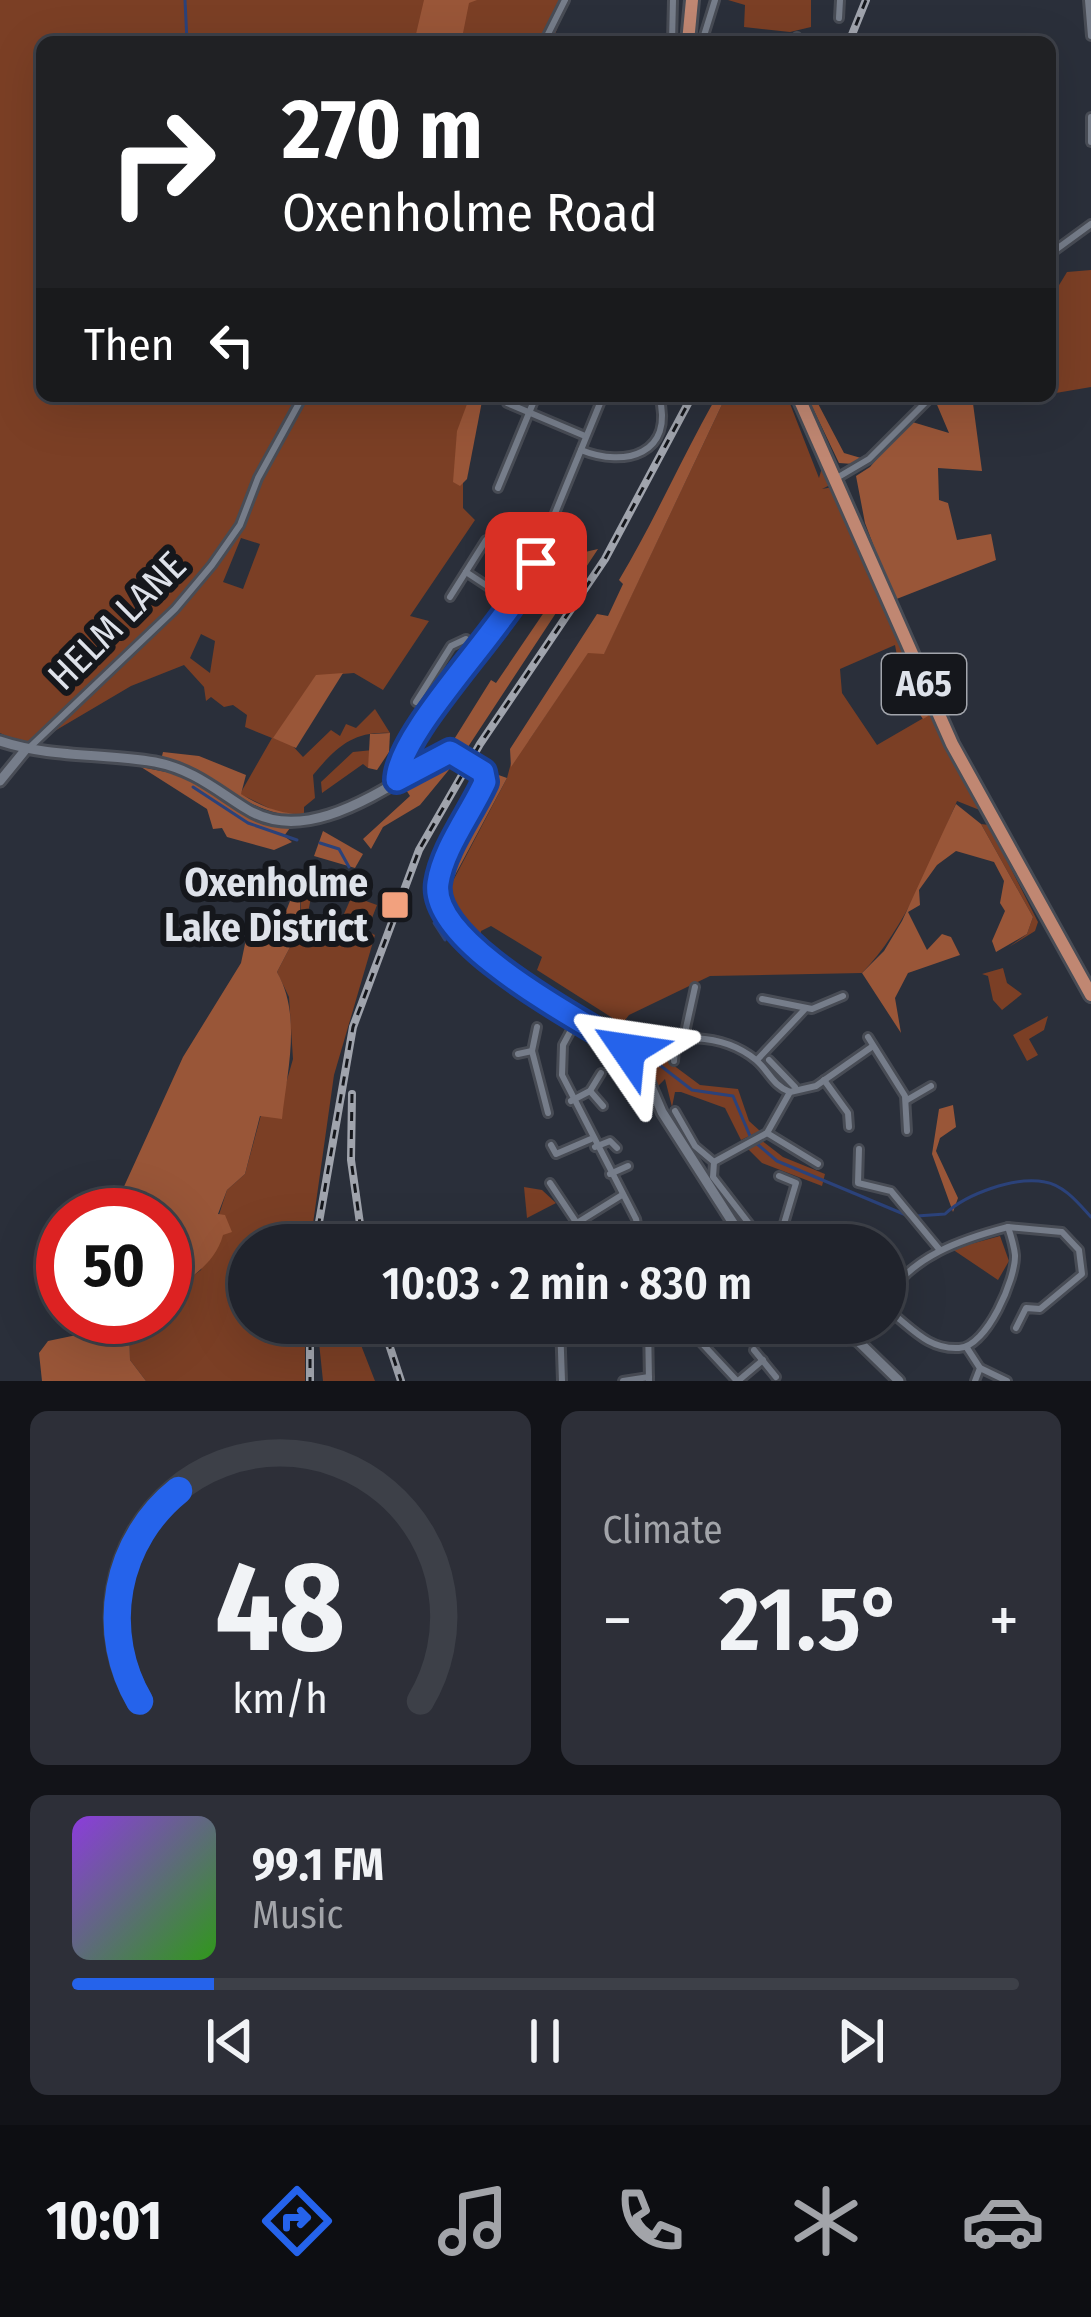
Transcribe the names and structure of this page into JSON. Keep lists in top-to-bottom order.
{
  "streets": {
    "main road": ["A65"],
    "street": ["HELM LANE"]
  },
  "places": {
    "transit": ["Oxenholme Lake District"]
  },
  "page": {
    "turn": ["270 m", "Oxenholme Road"],
    "then": "Then",
    "limit": "50",
    "trip": "10:03 · 2 min · 830 m",
    "tile": "Climate",
    "heat": ["−", "21.5°", "+"],
    "song": ["99.1 FM", "Music"],
    "tabs": "10:01",
    "gauge": ["48", "km/h"]
  }
}
